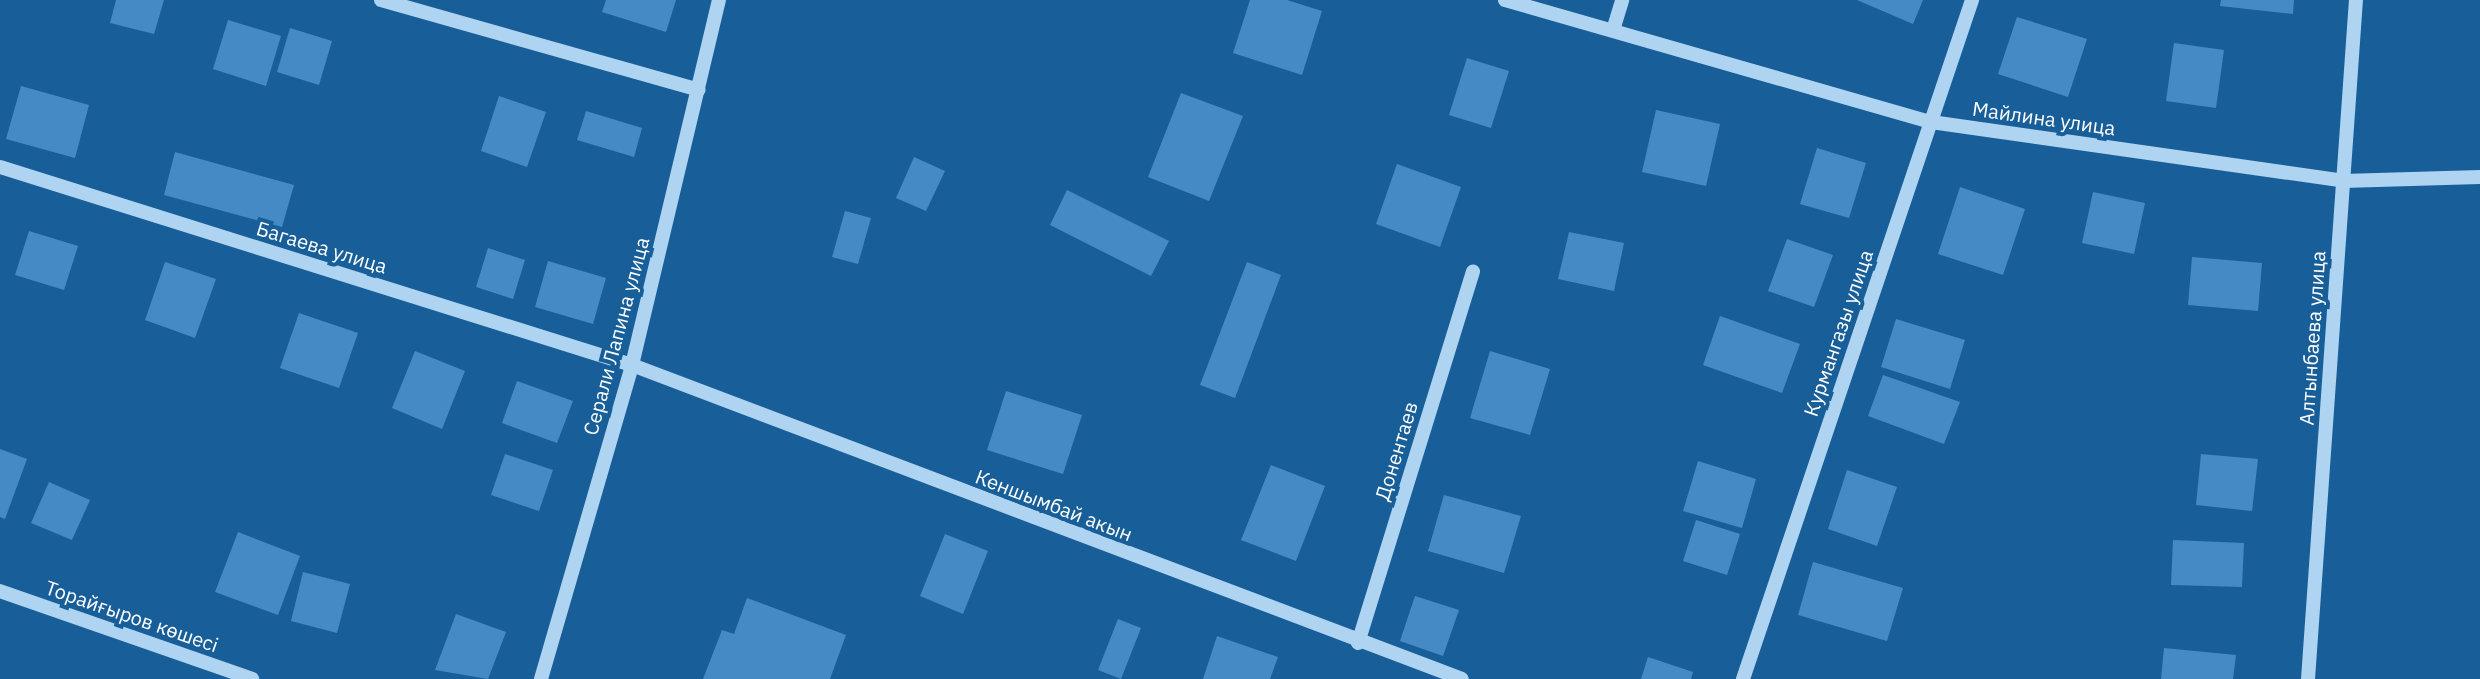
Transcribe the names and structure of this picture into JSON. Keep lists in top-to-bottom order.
{
  "streets": {
    "street": [
      "Майлина улица",
      "Багаева улица",
      "Курмангазы улица",
      "Серали Лапина улица",
      "Алтынбаева улица",
      "Донентаев",
      "Кеншымбай акын",
      "Торайғыров көшесі"
    ]
  },
  "crossings": [
    ["Майлина улица", "Курмангазы улица"],
    ["Майлина улица", "Алтынбаева улица"],
    ["Багаева улица", "Серали Лапина улица"],
    ["Багаева улица", "Кеншымбай акын"],
    ["Серали Лапина улица", "Кеншымбай акын"],
    ["Донентаев", "Кеншымбай акын"]
  ]
}
